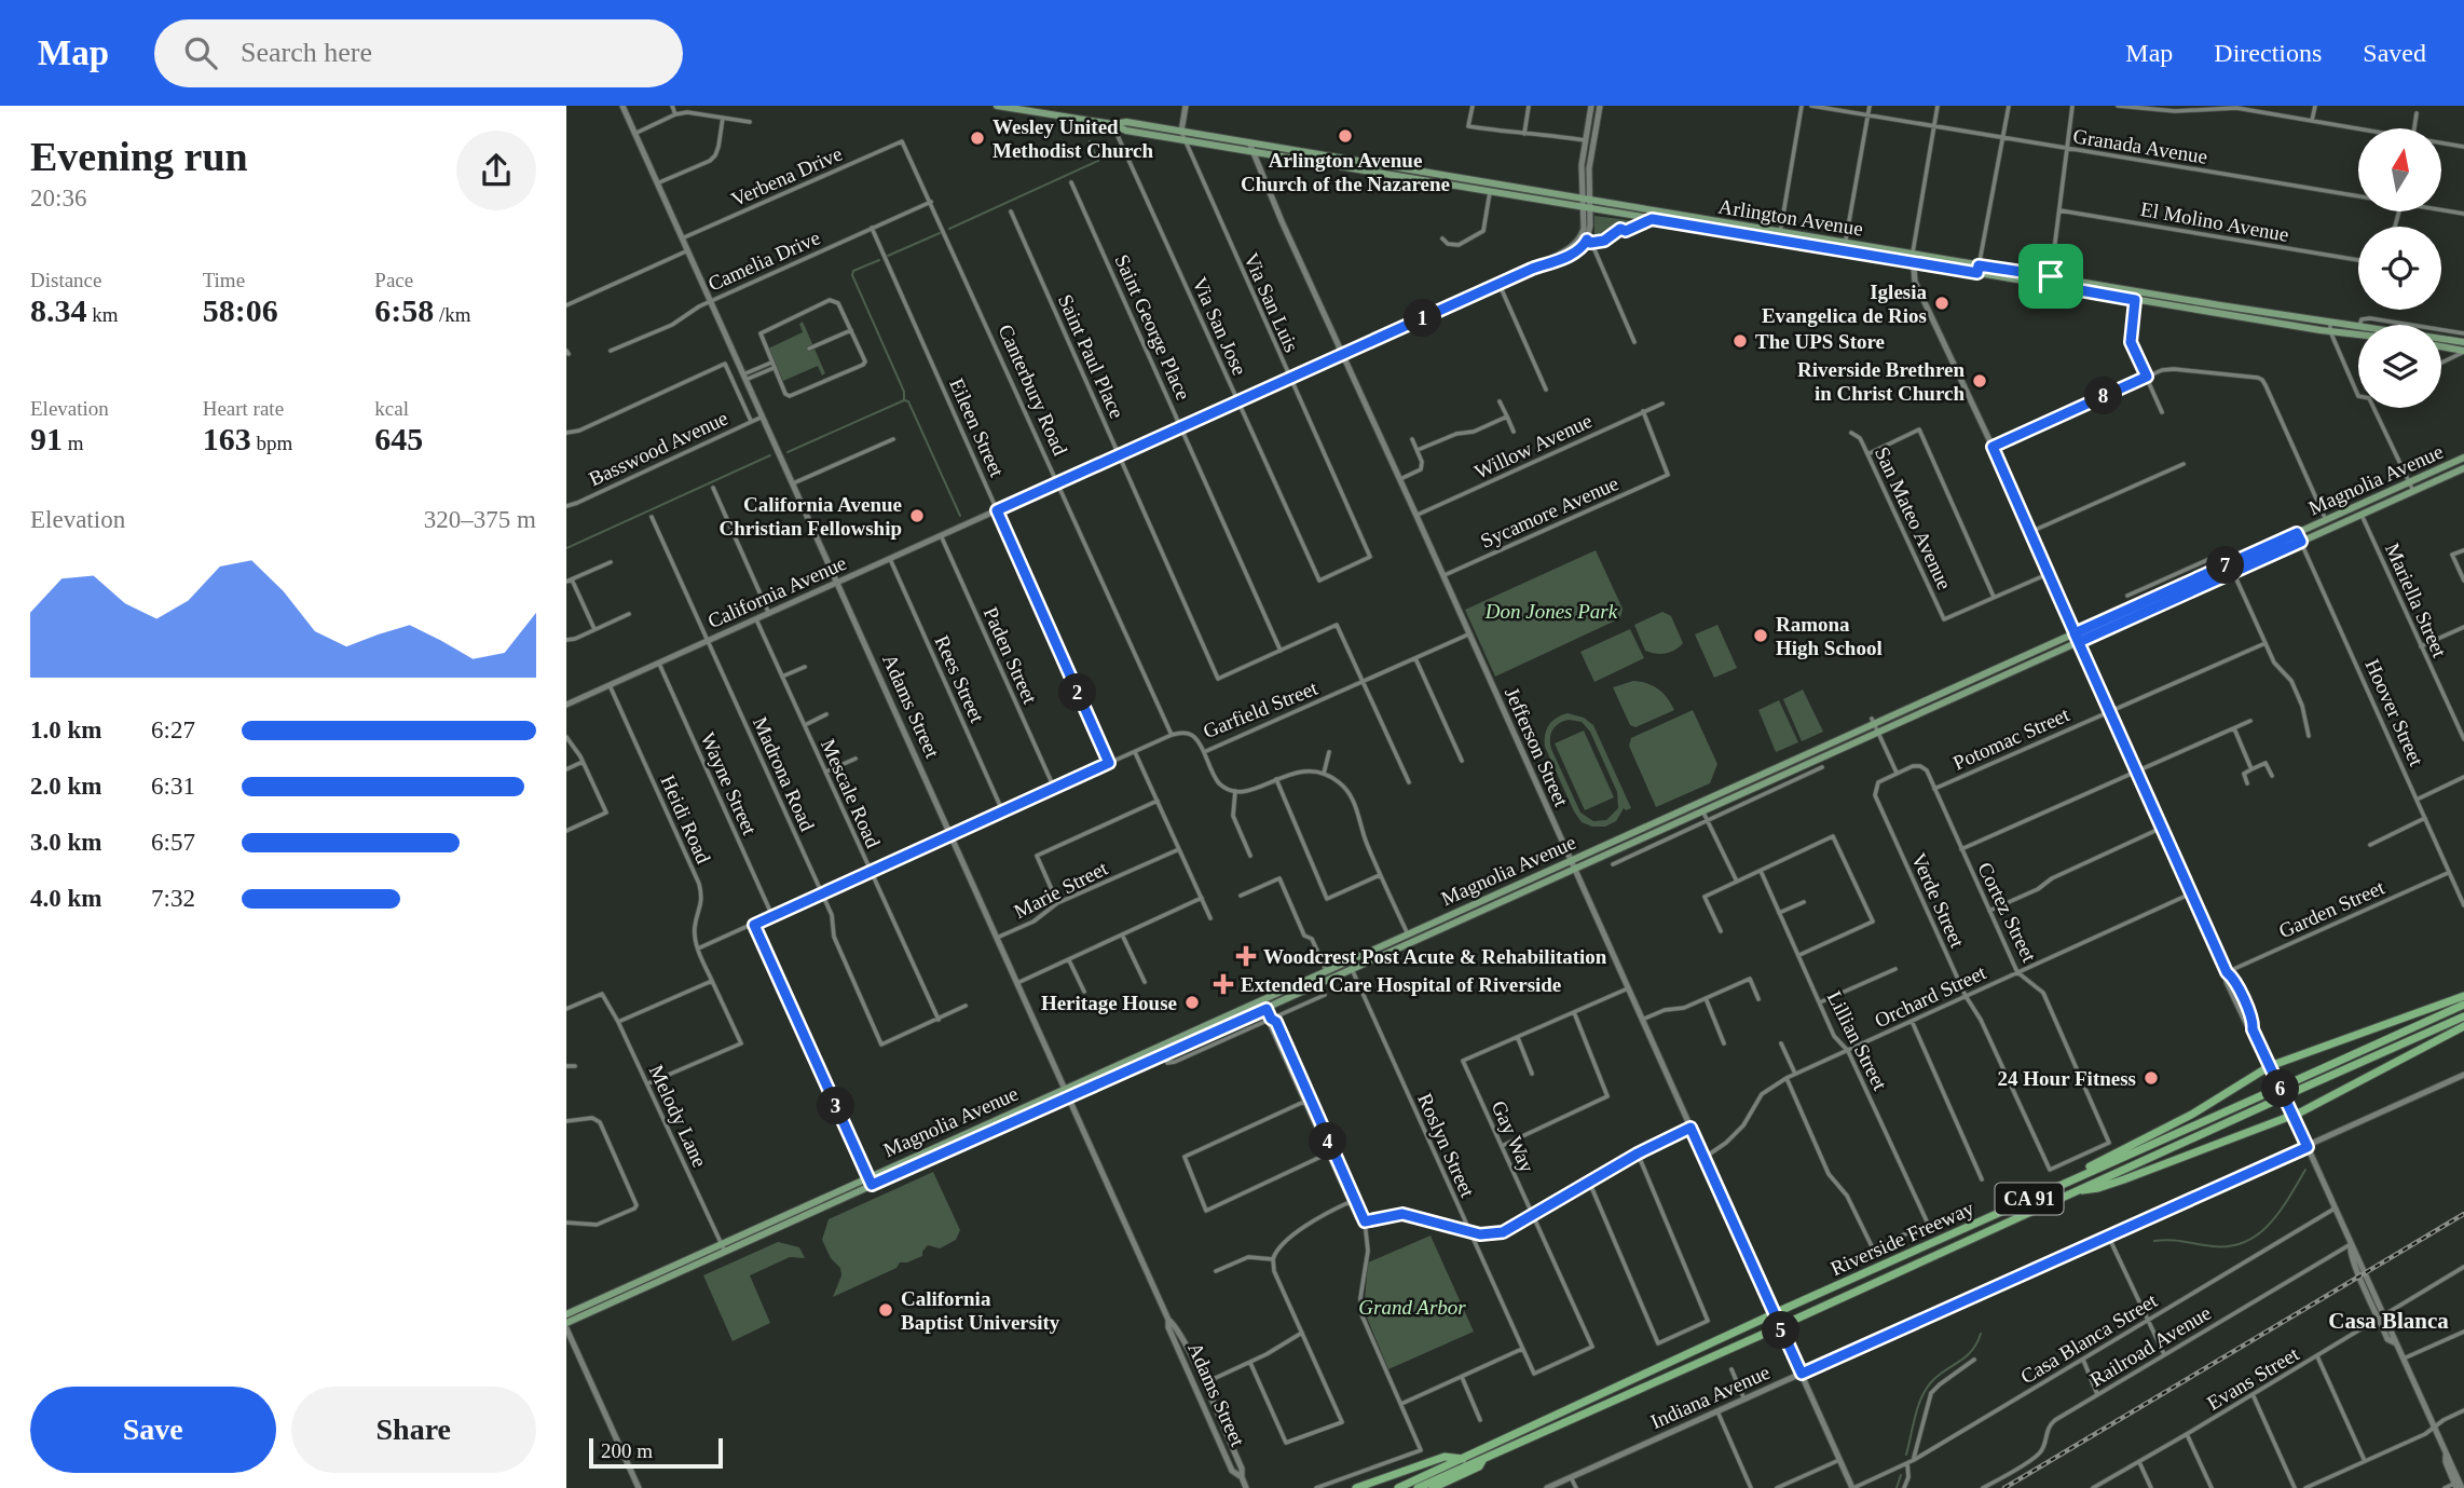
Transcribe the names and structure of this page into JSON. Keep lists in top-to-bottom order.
{
  "streets": {
    "highway": ["CA 91", "Riverside Freeway"],
    "main road": [
      "Arlington Avenue",
      "Magnolia Avenue",
      "California Avenue",
      "Adams Street",
      "Jefferson Street",
      "Indiana Avenue"
    ],
    "street": [
      "Granada Avenue",
      "Verbena Drive",
      "El Molino Avenue",
      "Camelia Drive",
      "Via San Luis",
      "Via San Jose",
      "Saint George Place",
      "Saint Paul Place",
      "Canterbury Road",
      "Eileen Street",
      "Willow Avenue",
      "Basswood Avenue",
      "Sycamore Avenue",
      "San Mateo Avenue",
      "Mariella Street",
      "Paden Street",
      "Rees Street",
      "Garfield Street",
      "Hoover Street",
      "Potomac Street",
      "Madrona Road",
      "Wayne Street",
      "Mescale Road",
      "Heidi Road",
      "Marie Street",
      "Verde Street",
      "Garden Street",
      "Cortez Street",
      "Orchard Street",
      "Lillian Street",
      "Melody Lane",
      "Gay Way",
      "Roslyn Street",
      "Casa Blanca Street",
      "Railroad Avenue",
      "Evans Street"
    ]
  },
  "crossings": [
    ["Verbena Drive", "Canterbury Road"],
    ["Verbena Drive", "Adams Street"],
    ["Arlington Avenue", "Via San Luis"],
    ["Arlington Avenue", "Via San Jose"],
    ["Arlington Avenue", "Jefferson Street"],
    ["Camelia Drive", "Canterbury Road"],
    ["Camelia Drive", "Eileen Street"],
    ["Camelia Drive", "Adams Street"],
    ["Via San Luis", "Via San Jose"],
    ["Via San Luis", "California Avenue"],
    ["Via San Jose", "California Avenue"],
    ["Saint George Place", "Saint Paul Place"],
    ["Saint George Place", "California Avenue"],
    ["Saint Paul Place", "California Avenue"],
    ["Canterbury Road", "California Avenue"],
    ["Canterbury Road", "Garfield Street"],
    ["Eileen Street", "California Avenue"],
    ["Eileen Street", "Garfield Street"],
    ["Willow Avenue", "Sycamore Avenue"],
    ["Willow Avenue", "Jefferson Street"],
    ["Basswood Avenue", "Adams Street"],
    ["Magnolia Avenue", "Mariella Street"],
    ["Magnolia Avenue", "Adams Street"],
    ["Magnolia Avenue", "Hoover Street"],
    ["Magnolia Avenue", "Jefferson Street"],
    ["Magnolia Avenue", "Melody Lane"],
    ["Magnolia Avenue", "Roslyn Street"],
    ["Sycamore Avenue", "Jefferson Street"],
    ["California Avenue", "Paden Street"],
    ["California Avenue", "Rees Street"],
    ["California Avenue", "Adams Street"],
    ["California Avenue", "Jefferson Street"],
    ["California Avenue", "Madrona Road"],
    ["California Avenue", "Wayne Street"],
    ["California Avenue", "Mescale Road"],
    ["California Avenue", "Heidi Road"],
    ["Paden Street", "Garfield Street"],
    ["Rees Street", "Garfield Street"],
    ["Adams Street", "Garfield Street"],
    ["Adams Street", "Marie Street"],
    ["Garfield Street", "Jefferson Street"],
    ["Garfield Street", "Madrona Road"],
    ["Garfield Street", "Wayne Street"],
    ["Garfield Street", "Mescale Road"],
    ["Garfield Street", "Heidi Road"],
    ["Hoover Street", "Garden Street"],
    ["Potomac Street", "Cortez Street"],
    ["Jefferson Street", "Orchard Street"],
    ["Jefferson Street", "Casa Blanca Street"],
    ["Jefferson Street", "Indiana Avenue"],
    ["Madrona Road", "Mescale Road"],
    ["Verde Street", "Cortez Street"],
    ["Verde Street", "Orchard Street"],
    ["Cortez Street", "Orchard Street"],
    ["Orchard Street", "Lillian Street"],
    ["Gay Way", "Roslyn Street"]
  ],
  "districts": ["Casa Blanca"],
  "parks": ["Don Jones Park", "Grand Arbor"],
  "places": {
    "other": [
      "Arlington Avenue Church of the Nazarene",
      "Wesley United Methodist Church",
      "Iglesia Evangelica de Rios",
      "The UPS Store",
      "Riverside Brethren in Christ Church",
      "California Avenue Christian Fellowship",
      "Ramona High School",
      "Heritage House",
      "24 Hour Fitness",
      "California Baptist University"
    ],
    "health": ["Woodcrest Post Acute & Rehabilitation", "Extended Care Hospital of Riverside"]
  },
  "scale_bar": "200 m",
  "north": "top",
  "page": {
    "header": "Map",
    "search": "Search here",
    "nav": ["Map", "Directions", "Saved"],
    "heading": ["Evening run", "20:36"],
    "stats": [
      ["Distance", "8.34 km"],
      ["Time", "58:06"],
      ["Pace", "6:58 /km"],
      ["Elevation", "91 m"],
      ["Heart rate", "163 bpm"],
      ["kcal", "645"]
    ],
    "pins": [
      "1",
      "8",
      "7",
      "2",
      "6",
      "3",
      "4",
      "5"
    ],
    "chart": ["Elevation", "320–375 m"],
    "list": [
      {
        "name": "1.0 km",
        "note": "6:27"
      },
      {
        "name": "2.0 km",
        "note": "6:31"
      },
      {
        "name": "3.0 km",
        "note": "6:57"
      },
      {
        "name": "4.0 km",
        "note": "7:32"
      }
    ],
    "buttons": ["Save", "Share"],
    "scale": "200 m"
  }
}
